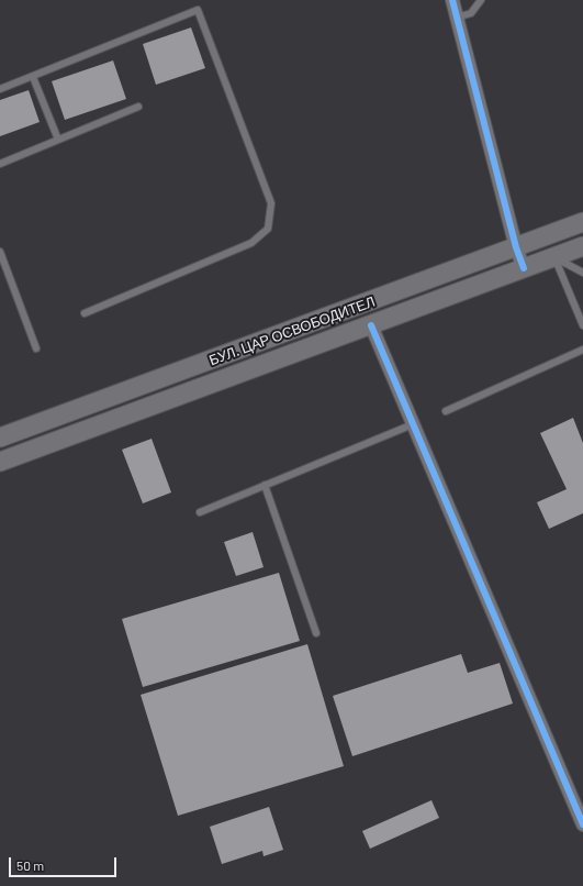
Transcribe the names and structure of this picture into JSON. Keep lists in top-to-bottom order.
{
  "streets": {
    "main road": ["БУЛ. ЦАР ОСВОБОДИТЕЛ"]
  },
  "scale_bar": "50 m"
}
